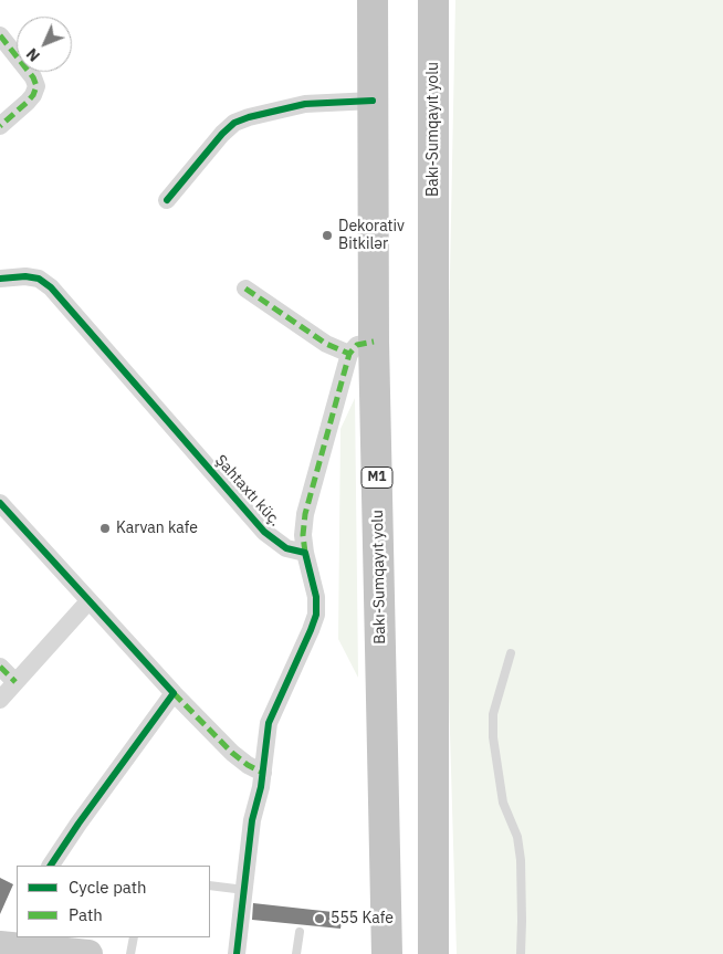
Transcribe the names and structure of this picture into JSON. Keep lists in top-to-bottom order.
{
  "streets": {
    "highway": ["Bakı-Sumqayıt yolu", "M1"],
    "street": ["Şahtaxtı küç."]
  },
  "places": ["Dekorativ Bitkilər", "Karvan kafe", "555 Kafe"],
  "legend": ["Cycle path", "Path"],
  "north": "bottom left"
}
